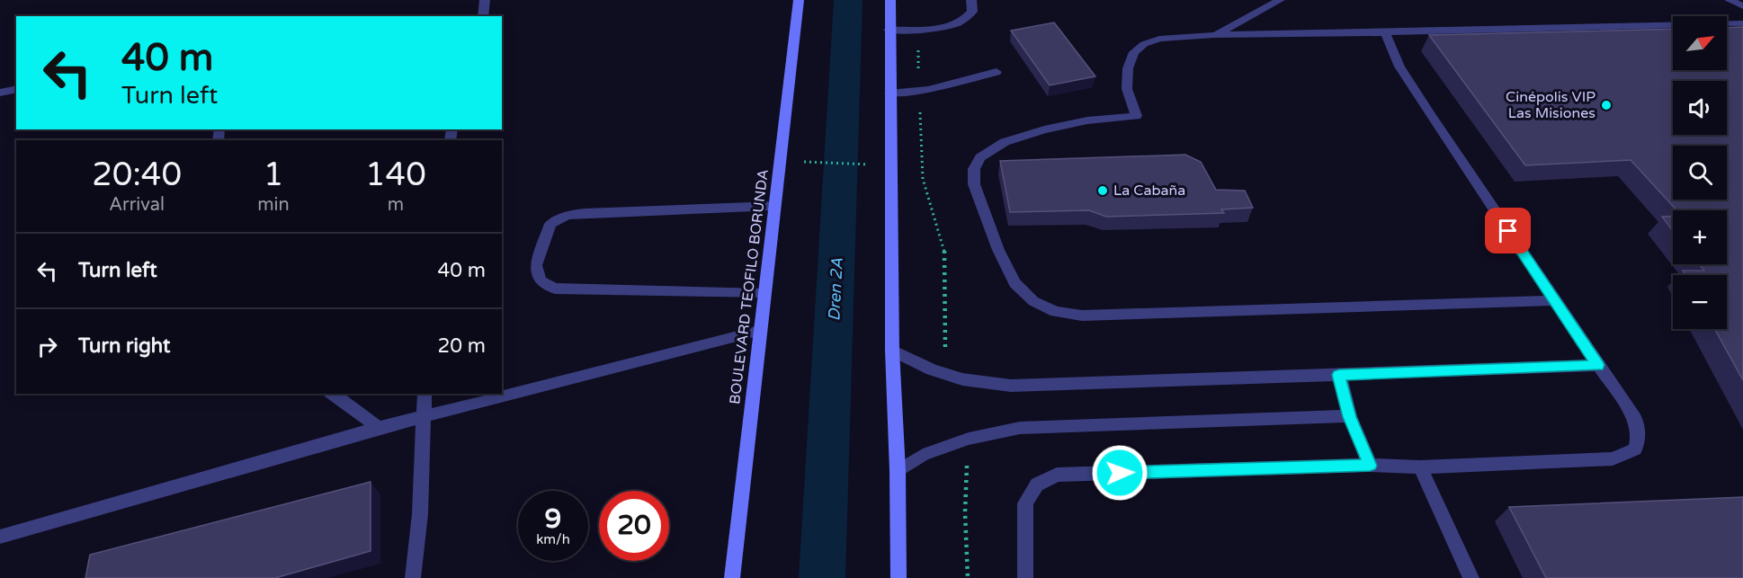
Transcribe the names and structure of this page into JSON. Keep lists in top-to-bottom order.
{
  "streets": {
    "main road": ["BOULEVARD TEOFILO BORUNDA"]
  },
  "water": ["Dren 2A"],
  "places": ["Cinépolis VIP Las Misiones", "La Cabaña"],
  "north": "top right",
  "page": {
    "map_buttons": ["+", "−"],
    "turn": ["40 m", "Turn left"],
    "eta": [
      "20:40",
      "Arrival",
      "1",
      "min",
      "140",
      "m"
    ],
    "list": [
      {
        "name": "Turn left",
        "value": "40 m"
      },
      {
        "name": "Turn right",
        "value": "20 m"
      }
    ],
    "speed": "9 km/h",
    "limit": "20"
  }
}
